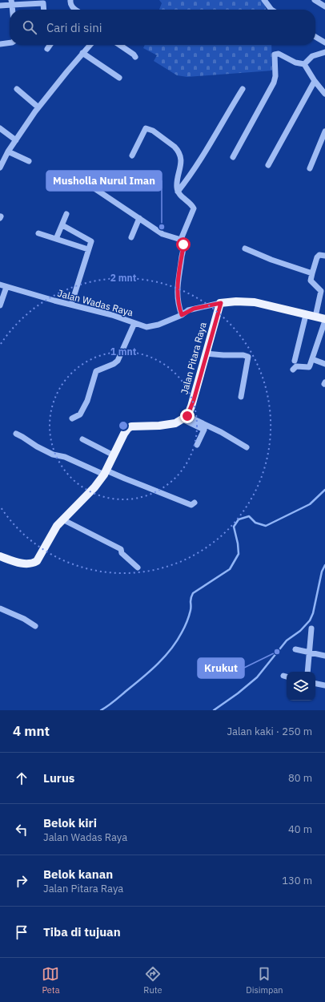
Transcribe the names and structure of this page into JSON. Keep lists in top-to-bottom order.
{
  "streets": {
    "main road": ["Jalan Pitara Raya"],
    "street": ["Jalan Wadas Raya"]
  },
  "crossings": [
    ["Jalan Wadas Raya", "Jalan Pitara Raya"]
  ],
  "places": ["Musholla Nurul Iman", "Krukut"],
  "page": {
    "search": "Cari di sini",
    "heading": ["4 mnt", "Jalan kaki · 250 m"],
    "list": [
      ["Lurus", "80 m"],
      ["Belok kiri", "Jalan Wadas Raya", "40 m"],
      ["Belok kanan", "Jalan Pitara Raya", "130 m"],
      "Tiba di tujuan"
    ],
    "nav": ["Peta", "Rute", "Disimpan"]
  },
  "rings": ["2 mnt", "1 mnt"]
}
